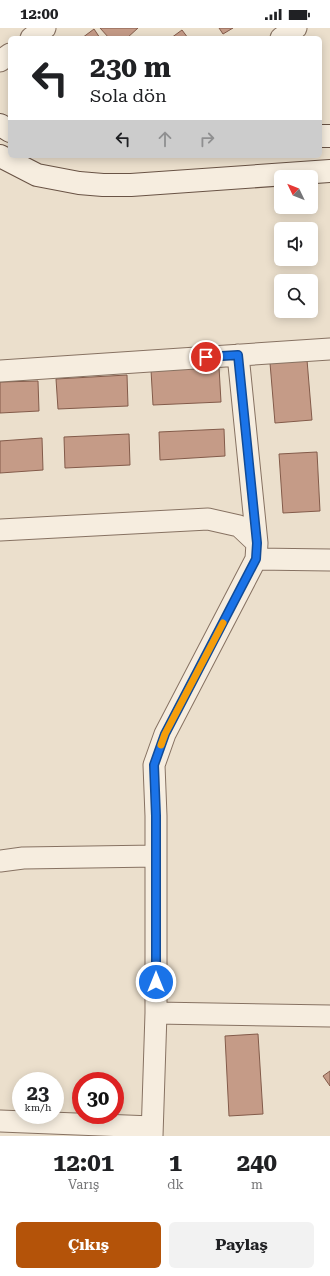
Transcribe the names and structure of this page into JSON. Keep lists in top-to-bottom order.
{
  "north": "top left",
  "page": {
    "status": "12:00",
    "turn": ["230 m", "Sola dön"],
    "speed": "23 km/h",
    "limit": "30",
    "eta": [
      "12:01",
      "Varış",
      "1",
      "dk",
      "240",
      "m"
    ],
    "buttons": ["Çıkış", "Paylaş"]
  }
}
